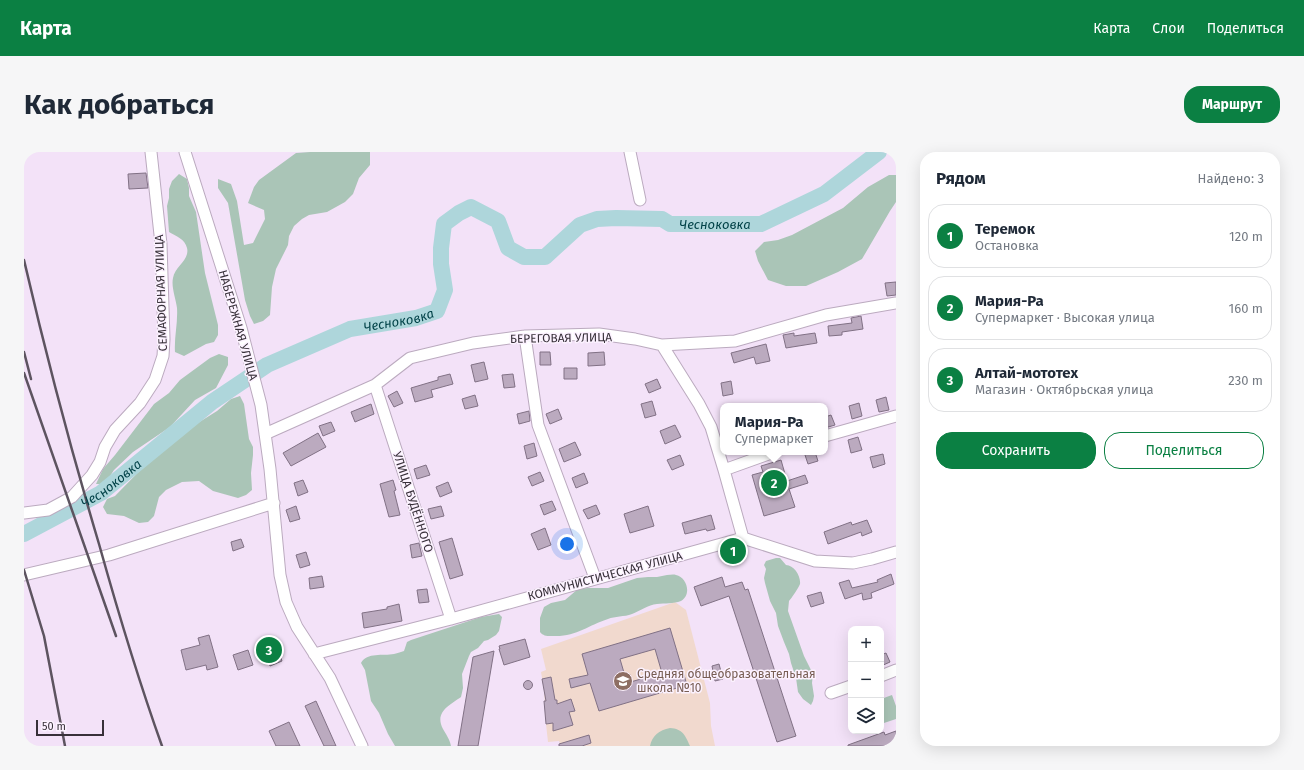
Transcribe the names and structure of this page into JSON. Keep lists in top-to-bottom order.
{
  "streets": {
    "street": [
      "СЕМАФОРНАЯ УЛИЦА",
      "НАБЕРЕЖНАЯ УЛИЦА",
      "БЕРЕГОВАЯ УЛИЦА",
      "УЛИЦА БУДЁННОГО",
      "КОММУНИСТИЧЕСКАЯ УЛИЦА"
    ]
  },
  "crossings": [
    ["НАБЕРЕЖНАЯ УЛИЦА", "БЕРЕГОВАЯ УЛИЦА"],
    ["НАБЕРЕЖНАЯ УЛИЦА", "КОММУНИСТИЧЕСКАЯ УЛИЦА"],
    ["БЕРЕГОВАЯ УЛИЦА", "УЛИЦА БУДЁННОГО"],
    ["УЛИЦА БУДЁННОГО", "КОММУНИСТИЧЕСКАЯ УЛИЦА"]
  ],
  "water": ["Чесноковка"],
  "places": {
    "school or university": ["Средняя общеобразовательная школа №10"]
  },
  "scale_bar": "50 m",
  "page": {
    "header": "Карта",
    "nav": ["Карта", "Слои", "Поделиться"],
    "buttons": [
      "Маршрут",
      ["Сохранить", "Поделиться"]
    ],
    "title": "Как добраться",
    "heading": ["Рядом", "Найдено: 3"],
    "list": [
      {
        "mark": "1",
        "name": "Теремок",
        "note": "Остановка",
        "value": "120 m"
      },
      {
        "mark": "2",
        "name": "Мария-Ра",
        "note": "Супермаркет · Высокая улица",
        "value": "160 m"
      },
      {
        "mark": "3",
        "name": "Алтай-мототех",
        "note": "Магазин · Октябрьская улица",
        "value": "230 m"
      }
    ],
    "popup": ["Мария-Ра", "Супермаркет"],
    "pins": ["2", "1", "3"],
    "map_buttons": ["+", "−"],
    "scale": "50 m"
  }
}
